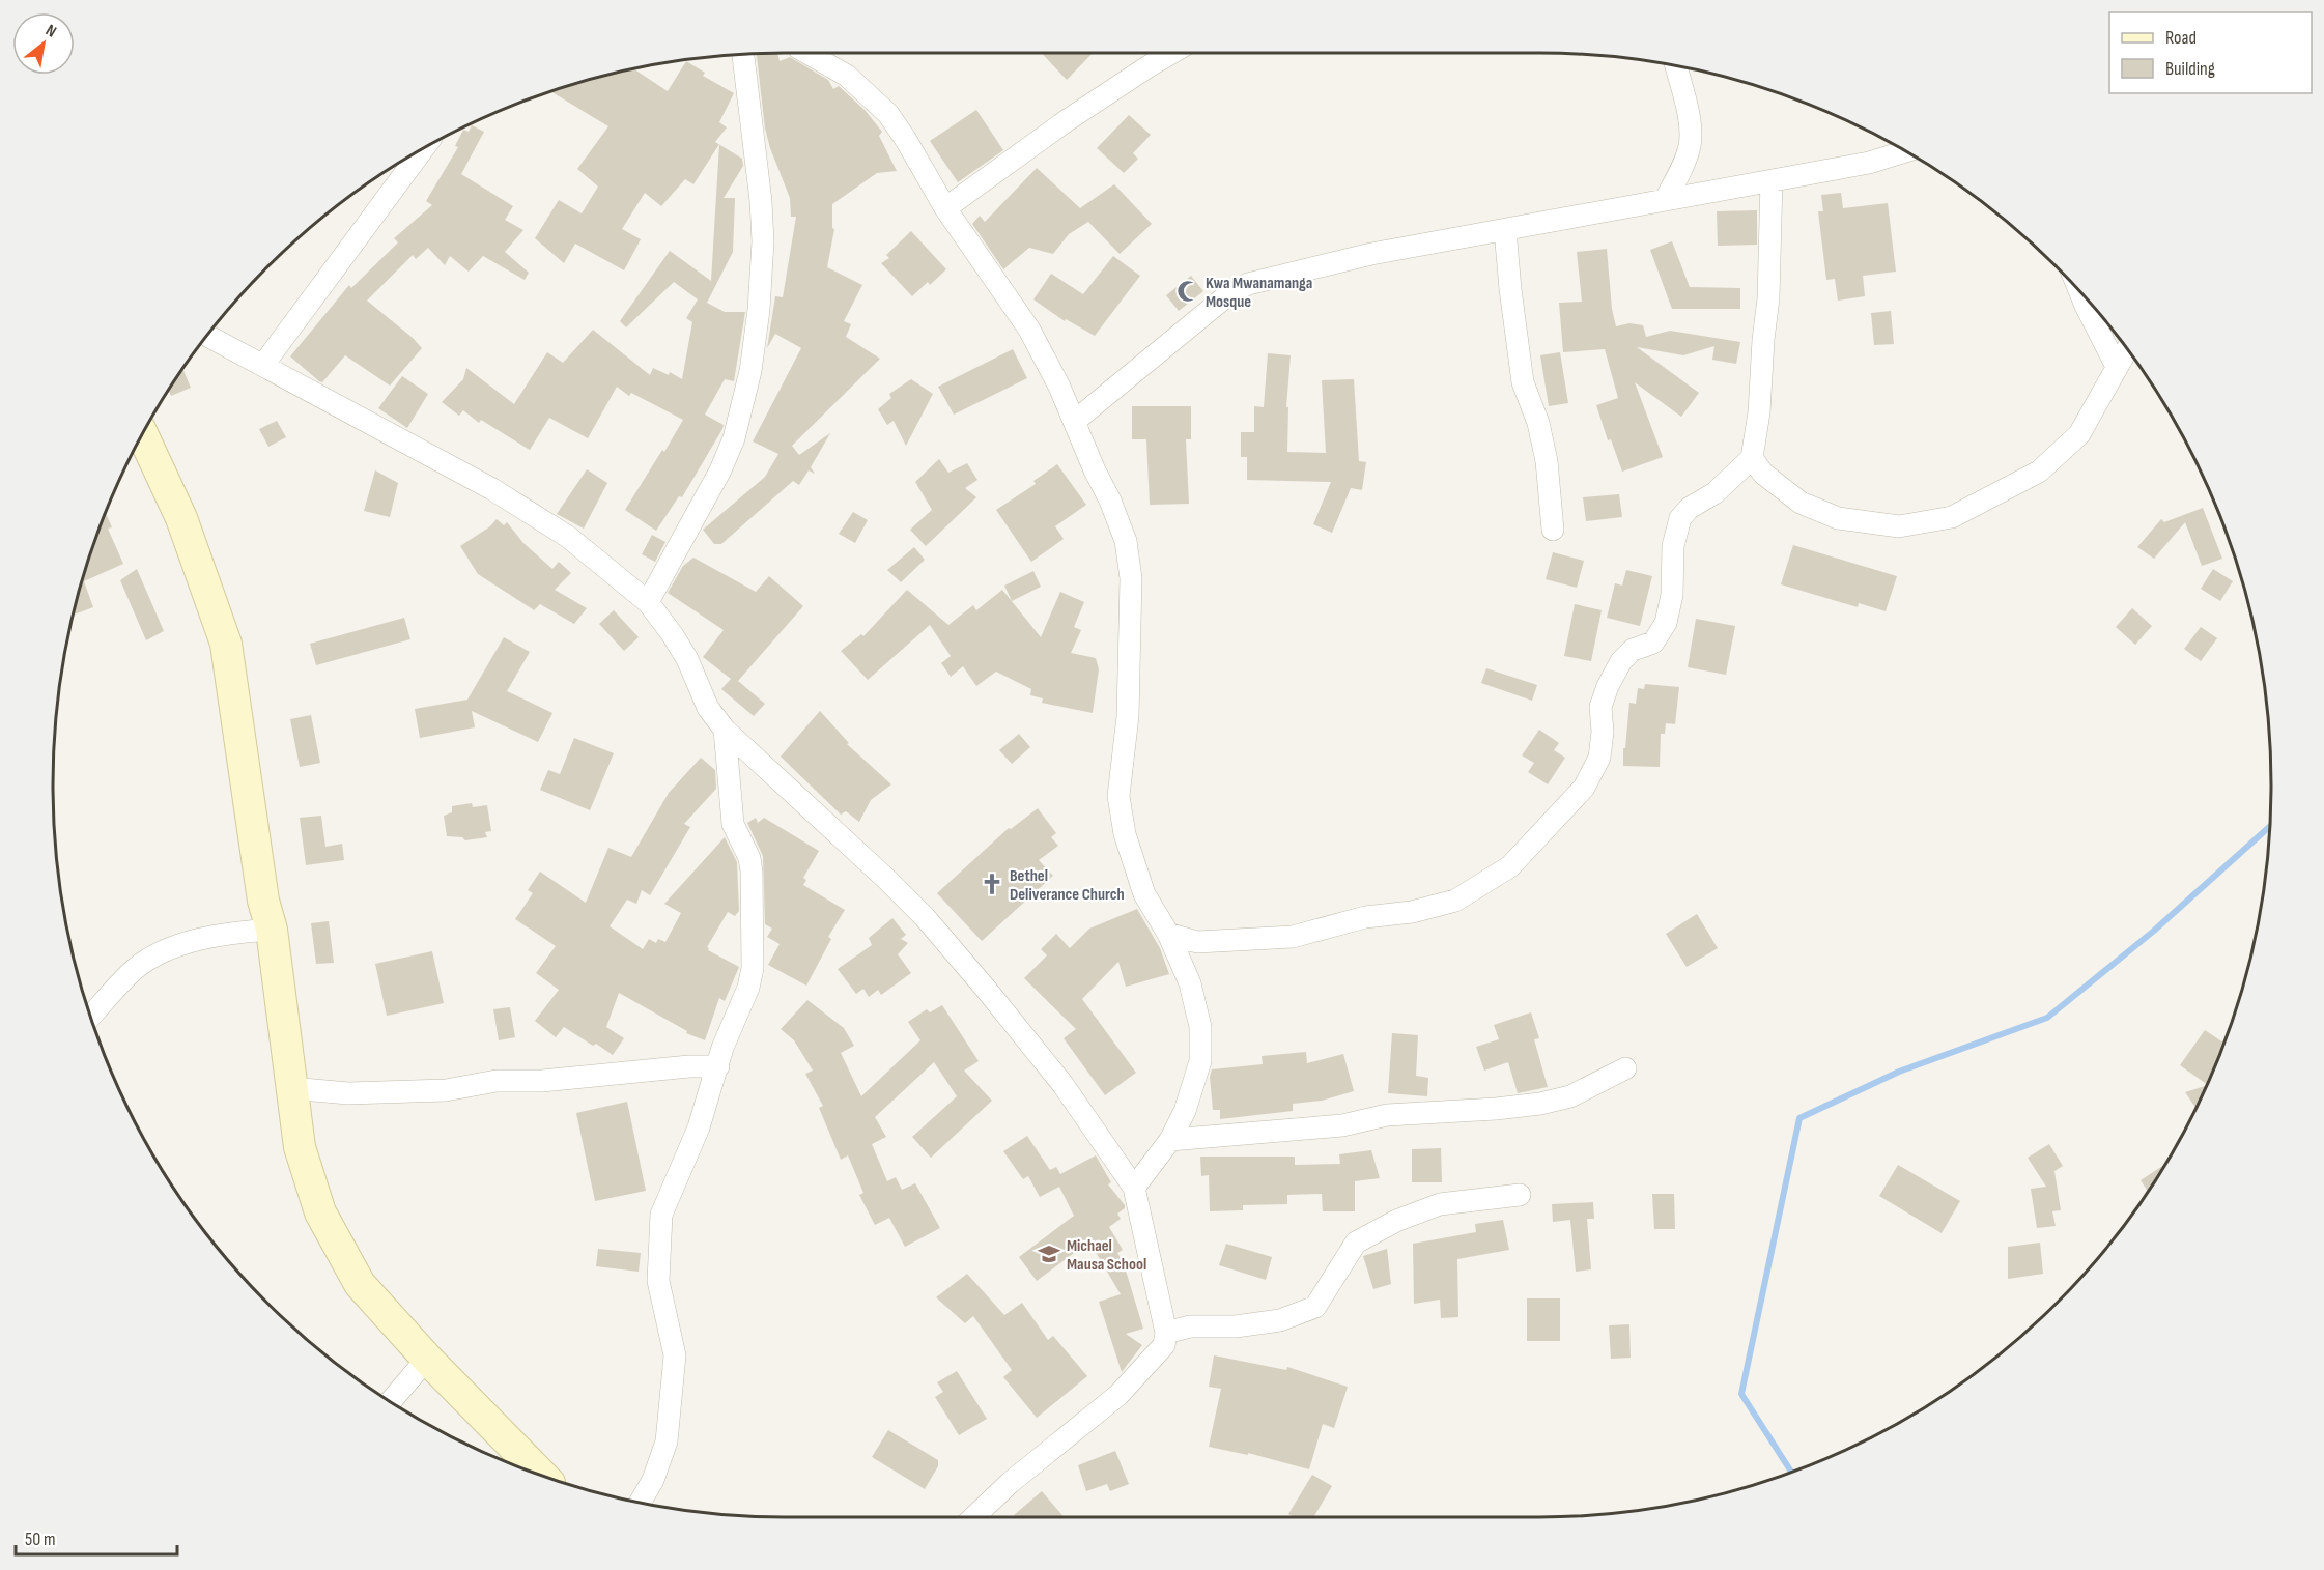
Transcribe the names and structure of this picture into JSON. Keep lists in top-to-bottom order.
{
  "places": {
    "mosque": ["Kwa Mwanamanga Mosque"],
    "church": ["Bethel Deliverance Church"],
    "school or university": ["Michael Mausa School"]
  },
  "legend": ["Road", "Building"],
  "scale_bar": "50 m",
  "north": "top right"
}
